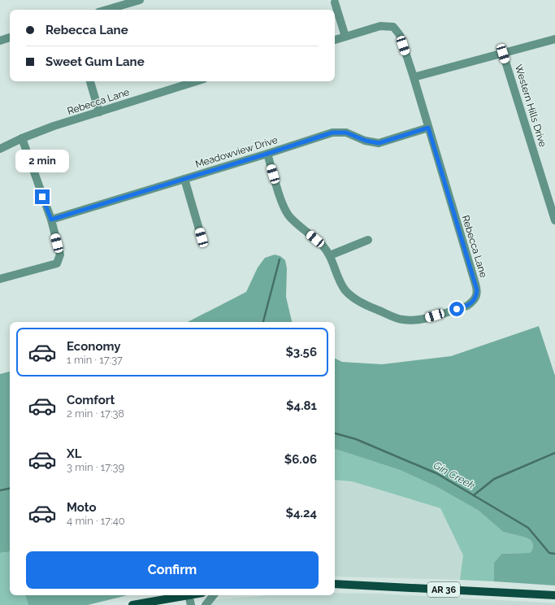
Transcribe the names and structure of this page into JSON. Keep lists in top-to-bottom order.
{
  "streets": {
    "main road": ["AR 36"],
    "street": ["Rebecca Lane", "Western Hills Drive", "Meadowview Drive"]
  },
  "crossings": [
    ["Rebecca Lane", "Meadowview Drive"]
  ],
  "water": ["Gin Creek"],
  "page": {
    "banner": ["Rebecca Lane", "Sweet Gum Lane"],
    "bubble": "2 min",
    "list": [
      {
        "name": "Economy",
        "note": "1 min · 17:37",
        "value": "$3.56"
      },
      {
        "name": "Comfort",
        "note": "2 min · 17:38",
        "value": "$4.81"
      },
      {
        "name": "XL",
        "note": "3 min · 17:39",
        "value": "$6.06"
      },
      {
        "name": "Moto",
        "note": "4 min · 17:40",
        "value": "$4.24"
      }
    ],
    "buttons": "Confirm"
  }
}
